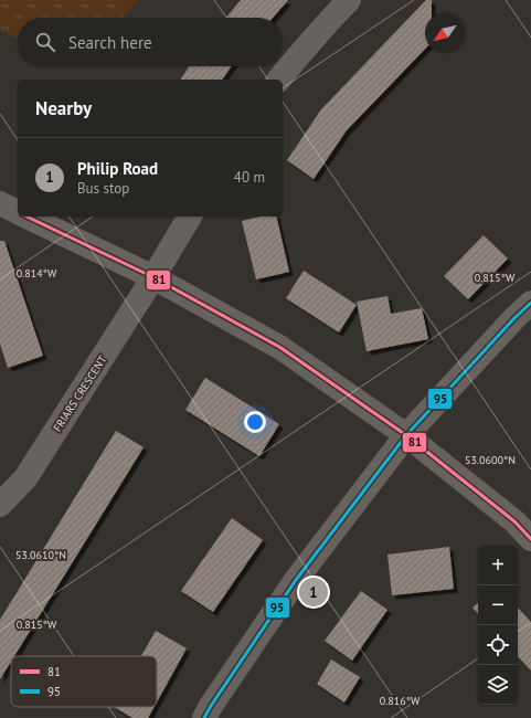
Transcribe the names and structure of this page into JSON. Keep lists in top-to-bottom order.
{
  "streets": {
    "street": ["FRIARS CRESCENT"]
  },
  "lines": ["transit line 81", "transit line 95"],
  "legend": ["81", "95"],
  "north": "bottom left",
  "page": {
    "search": "Search here",
    "heading": "Nearby",
    "list": [
      {
        "mark": "1",
        "name": "Philip Road",
        "note": "Bus stop",
        "value": "40 m"
      }
    ],
    "map_buttons": ["+", "−"],
    "pins": "1"
  },
  "coordinates": [
    "0.814°W",
    "0.815°W",
    "53.0600°N",
    "53.0610°N",
    "0.816°W"
  ]
}
